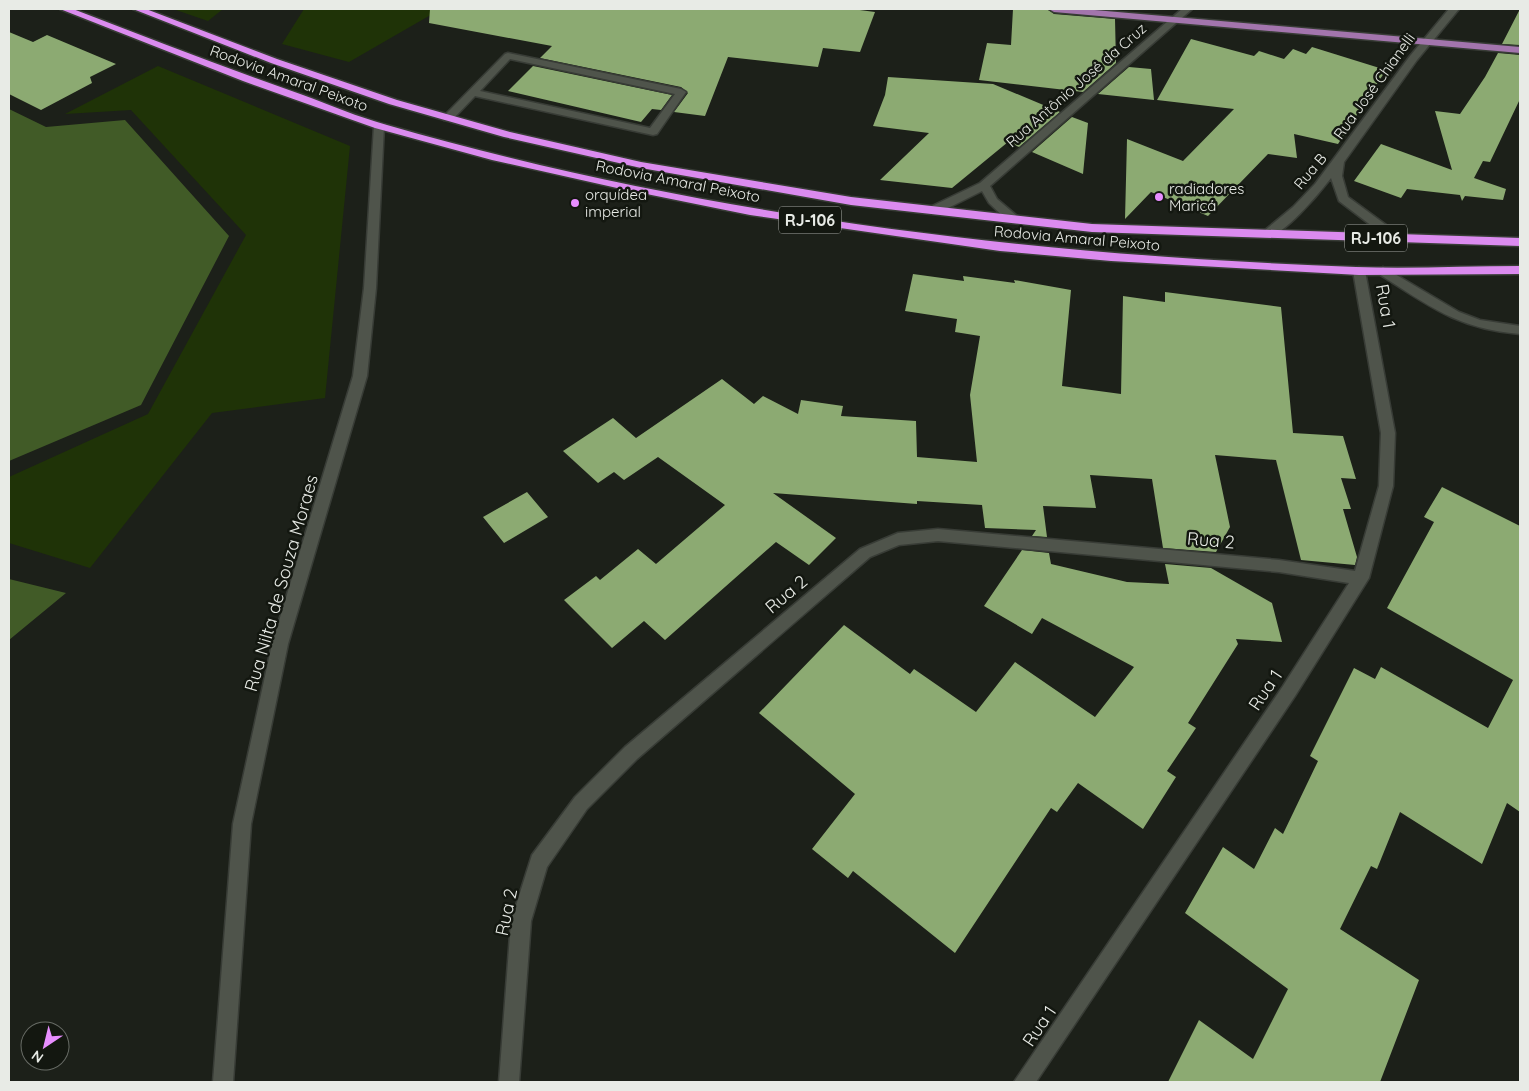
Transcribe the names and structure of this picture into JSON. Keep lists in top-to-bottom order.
{
  "streets": {
    "highway": ["Rodovia Amaral Peixoto", "RJ-106"],
    "street": [
      "Rua Antônio José da Cruz",
      "Rua José Chianelli",
      "Rua B",
      "Rua 1",
      "Rua 2",
      "Rua Nilta de Souza Moraes"
    ]
  },
  "crossings": [
    ["Rodovia Amaral Peixoto", "Rua Antônio José da Cruz"],
    ["Rodovia Amaral Peixoto", "Rua B"],
    ["Rodovia Amaral Peixoto", "Rua 1"],
    ["Rodovia Amaral Peixoto", "Rua Nilta de Souza Moraes"],
    ["Rua José Chianelli", "Rua B"],
    ["Rua 1", "Rua 2"]
  ],
  "places": ["radiadores Maricá", "orquídea imperial"],
  "north": "bottom left"
}
